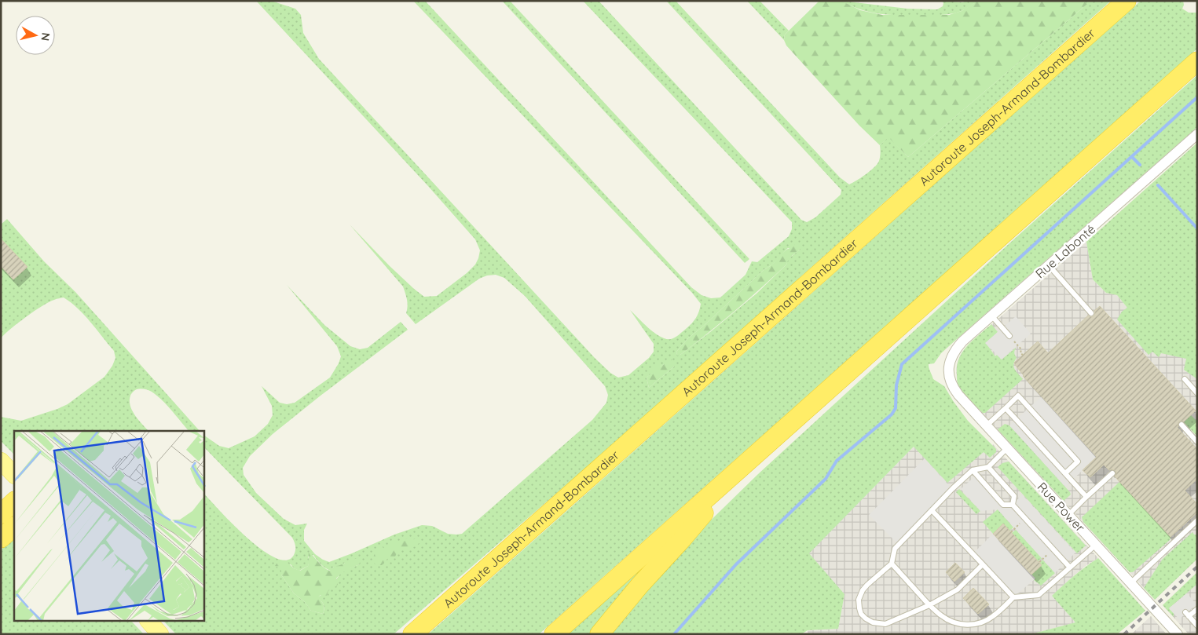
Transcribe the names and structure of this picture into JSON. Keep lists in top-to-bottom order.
{
  "streets": {
    "highway": ["Autoroute Joseph-Armand-Bombardier"],
    "street": ["Rue Labonté", "Rue Power"]
  },
  "crossings": [
    ["Rue Labonté", "Rue Power"]
  ],
  "north": "right"
}
